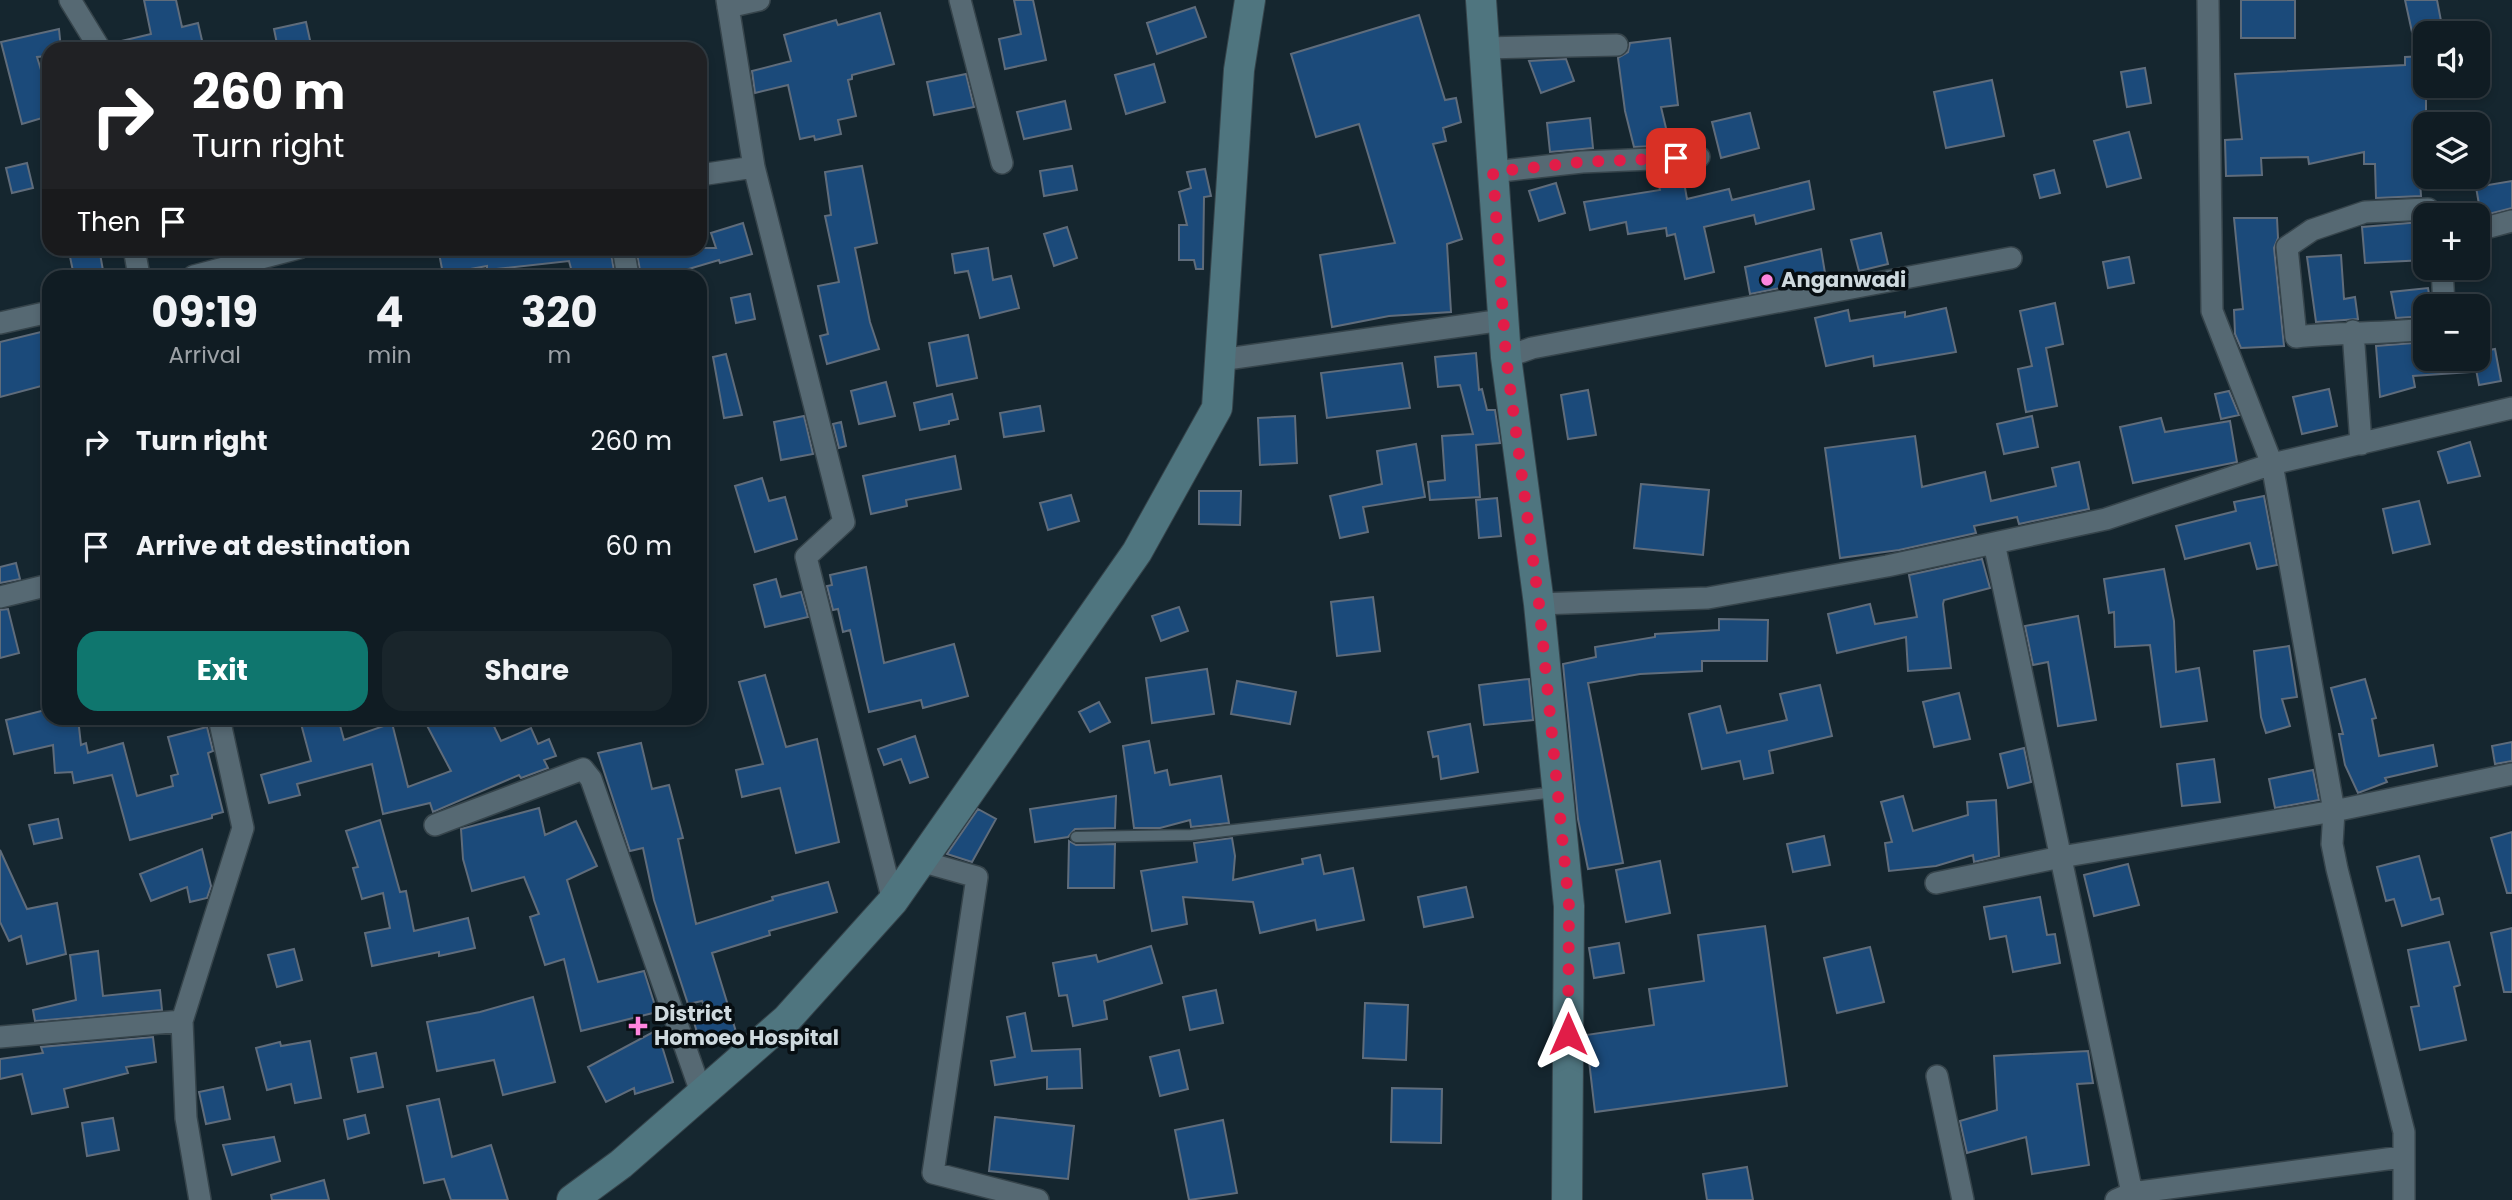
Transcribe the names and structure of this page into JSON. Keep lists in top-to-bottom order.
{
  "places": {
    "other": ["Anganwadi"],
    "health": ["District Homoeo Hospital"]
  },
  "page": {
    "map_buttons": ["+", "−"],
    "turn": ["260 m", "Turn right"],
    "then": "Then",
    "eta": [
      "09:19",
      "Arrival",
      "4",
      "min",
      "320",
      "m"
    ],
    "list": [
      {
        "name": "Turn right",
        "value": "260 m"
      },
      {
        "name": "Arrive at destination",
        "value": "60 m"
      }
    ],
    "buttons": ["Exit", "Share"]
  }
}
